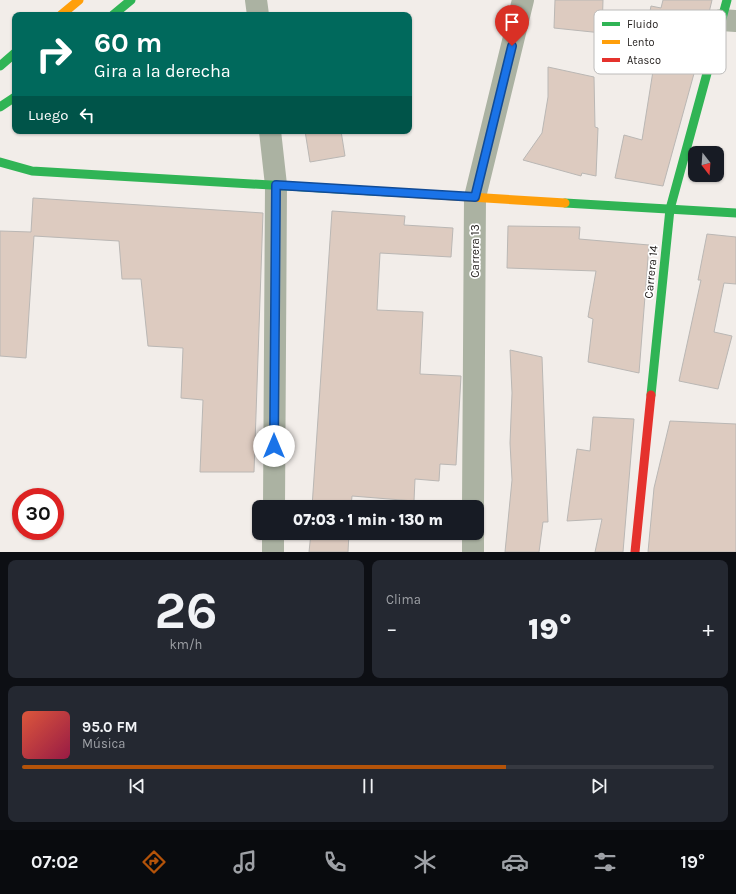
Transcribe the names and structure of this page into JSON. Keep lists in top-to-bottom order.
{
  "streets": {
    "street": ["Carrera 13", "Carrera 14"]
  },
  "legend": ["Fluido", "Lento", "Atasco"],
  "north": "bottom",
  "page": {
    "turn": ["60 m", "Gira a la derecha"],
    "then": "Luego",
    "limit": "30",
    "trip": "07:03 · 1 min · 130 m",
    "tile": [
      ["26", "km/h"],
      "Clima"
    ],
    "heat": ["−", "19°", "+"],
    "song": ["95.0 FM", "Música"],
    "tabs": ["07:02", "19°"]
  }
}
